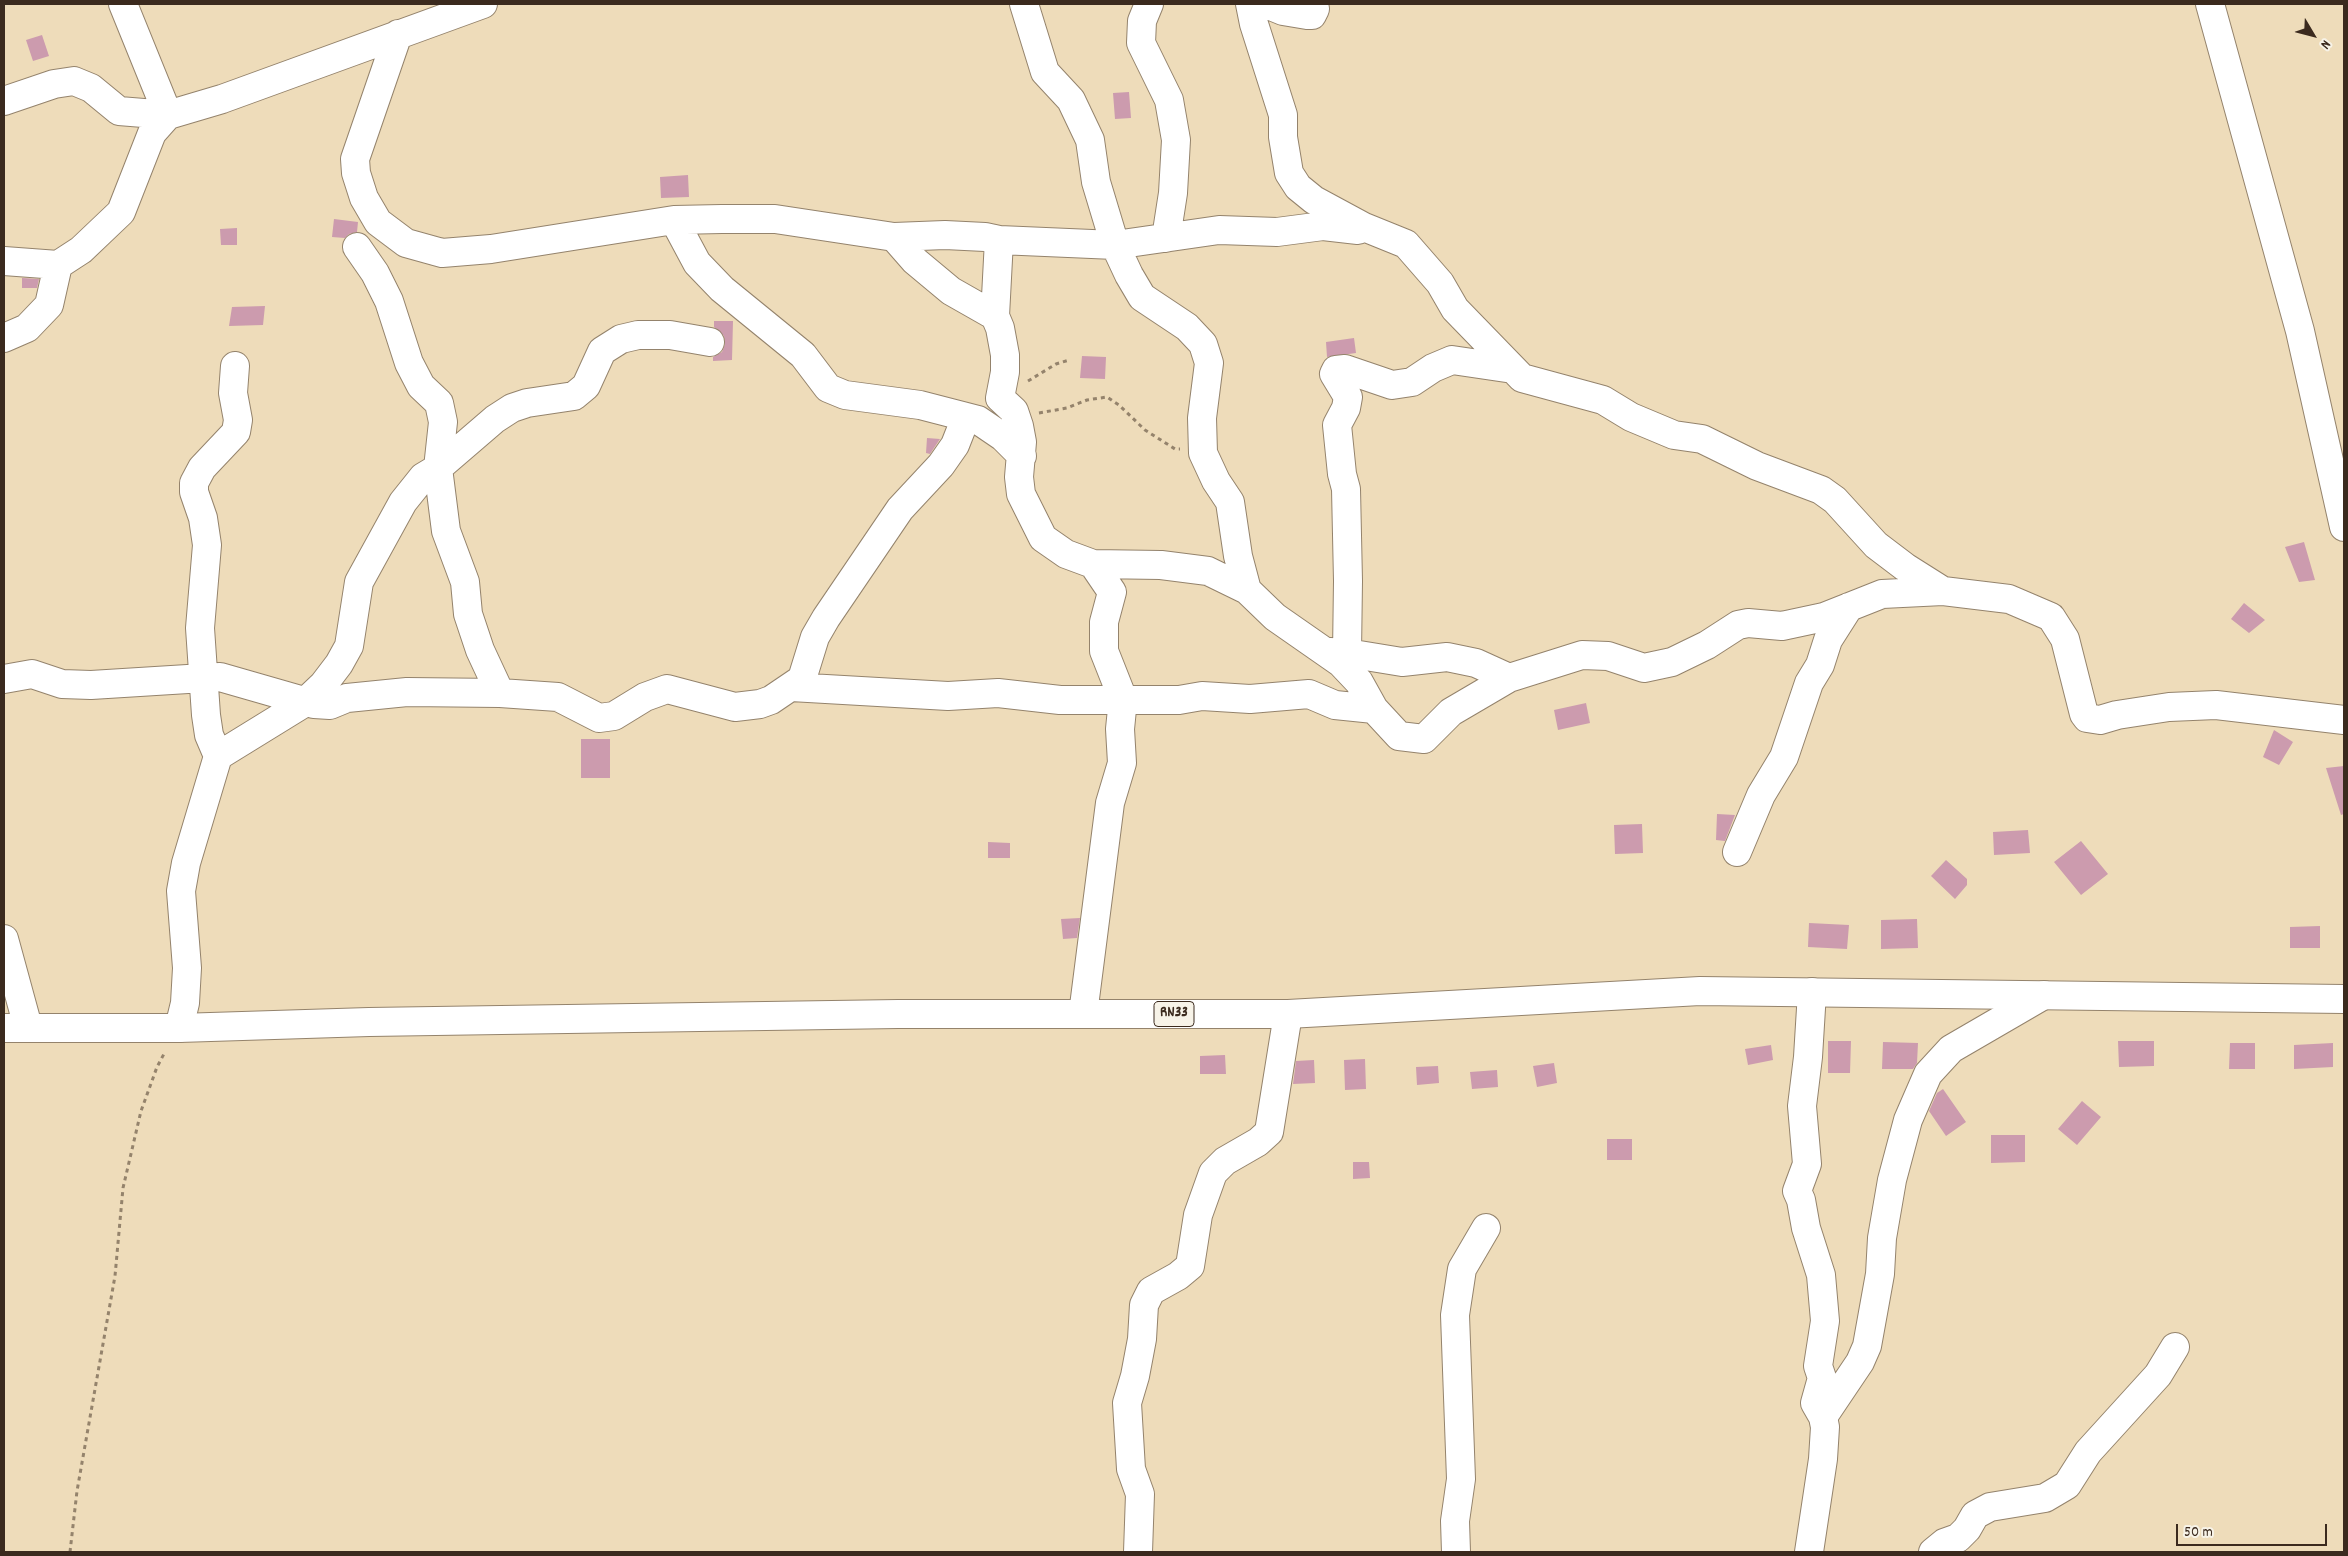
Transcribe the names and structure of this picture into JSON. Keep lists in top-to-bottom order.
{
  "streets": {
    "street": ["RN33"]
  },
  "scale_bar": "50 m",
  "north": "bottom right"
}
